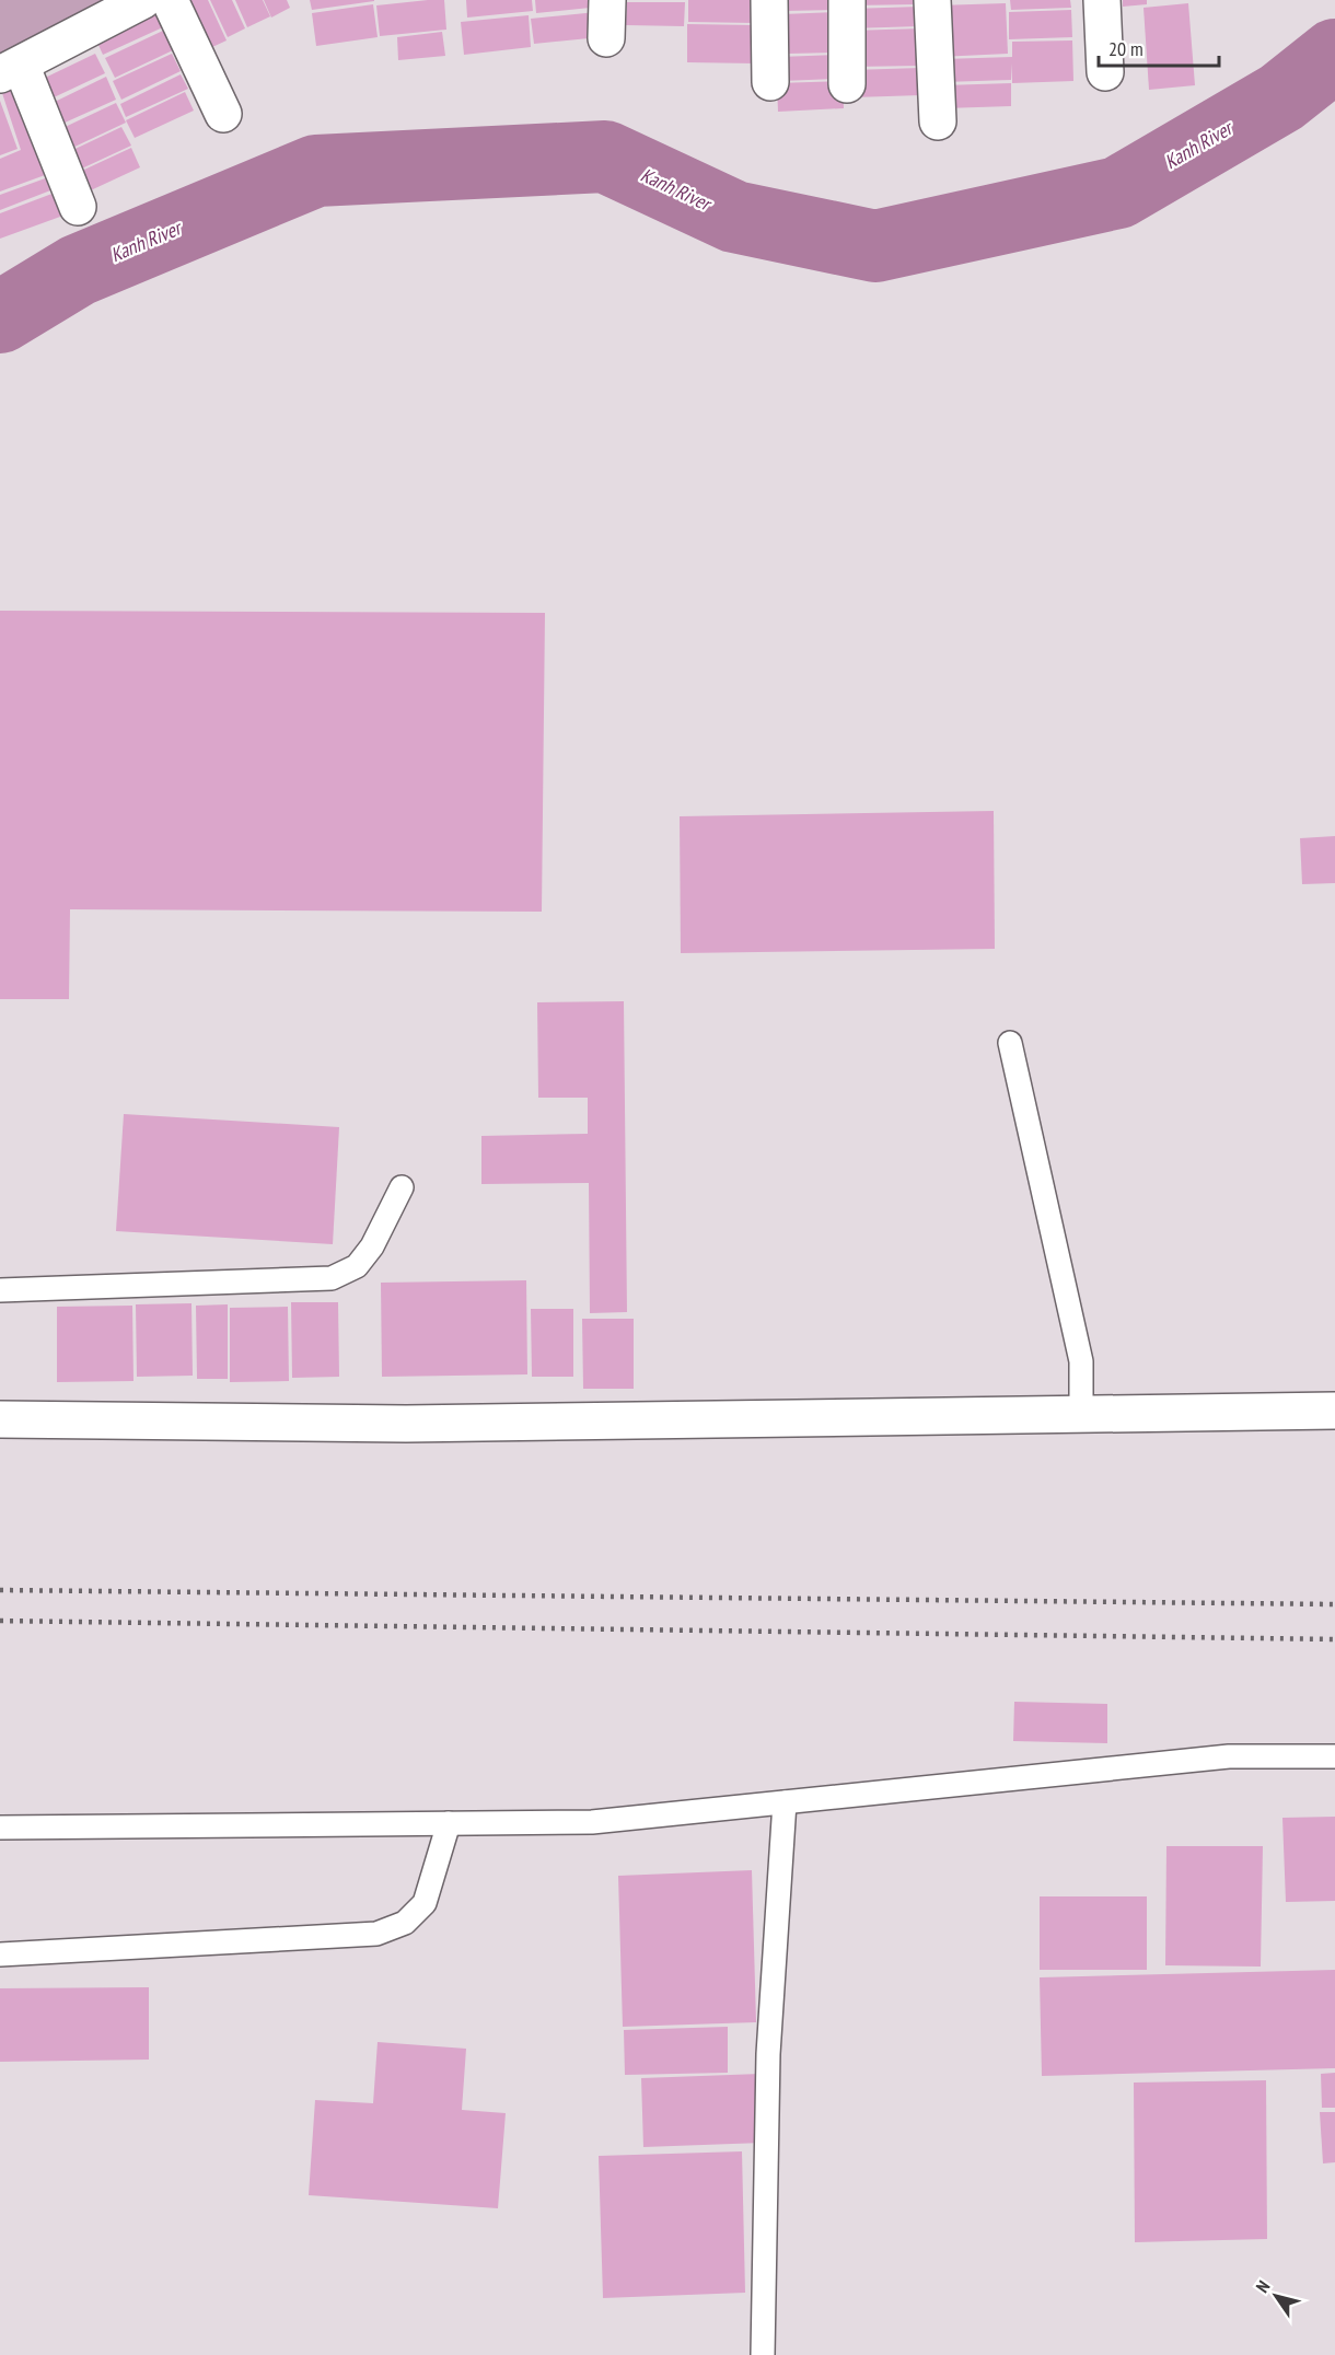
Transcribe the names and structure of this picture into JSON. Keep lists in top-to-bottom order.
{
  "water": ["Kanh River"],
  "scale_bar": "20 m",
  "north": "top left"
}
